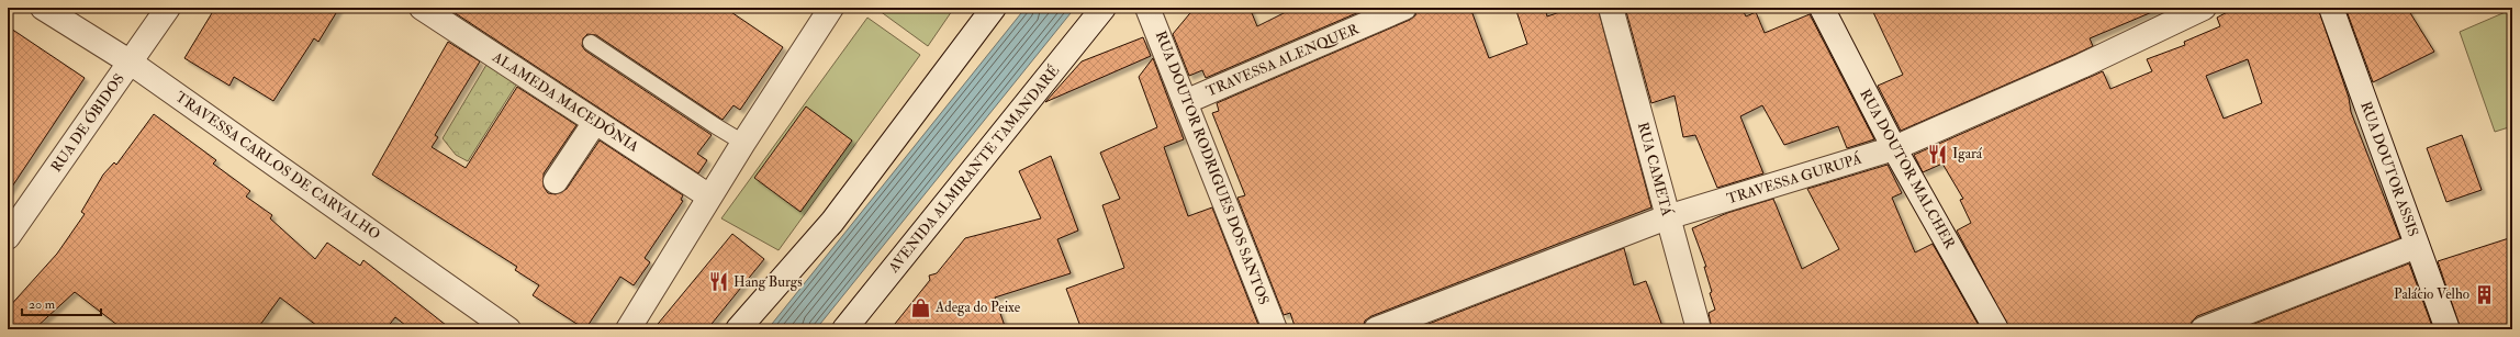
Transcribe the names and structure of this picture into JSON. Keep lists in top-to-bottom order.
{
  "streets": {
    "street": [
      "TRAVESSA ALENQUER",
      "ALAMEDA MACEDÔNIA",
      "RUA DE ÓBIDOS",
      "TRAVESSA CARLOS DE CARVALHO",
      "RUA DOUTOR RODRIGUES DOS SANTOS",
      "AVENIDA ALMIRANTE TAMANDARÉ",
      "RUA CAMETÁ",
      "RUA DOUTOR MALCHER",
      "RUA DOUTOR ASSIS",
      "TRAVESSA GURUPÁ"
    ]
  },
  "crossings": [
    ["TRAVESSA ALENQUER", "RUA DOUTOR RODRIGUES DOS SANTOS"],
    ["RUA DE ÓBIDOS", "TRAVESSA CARLOS DE CARVALHO"],
    ["RUA CAMETÁ", "TRAVESSA GURUPÁ"],
    ["RUA DOUTOR MALCHER", "TRAVESSA GURUPÁ"]
  ],
  "places": {
    "restaurant": ["Igará", "Hang Burgs"],
    "building": ["Palácio Velho"],
    "shop": ["Adega do Peixe"]
  },
  "scale_bar": "20 m"
}
